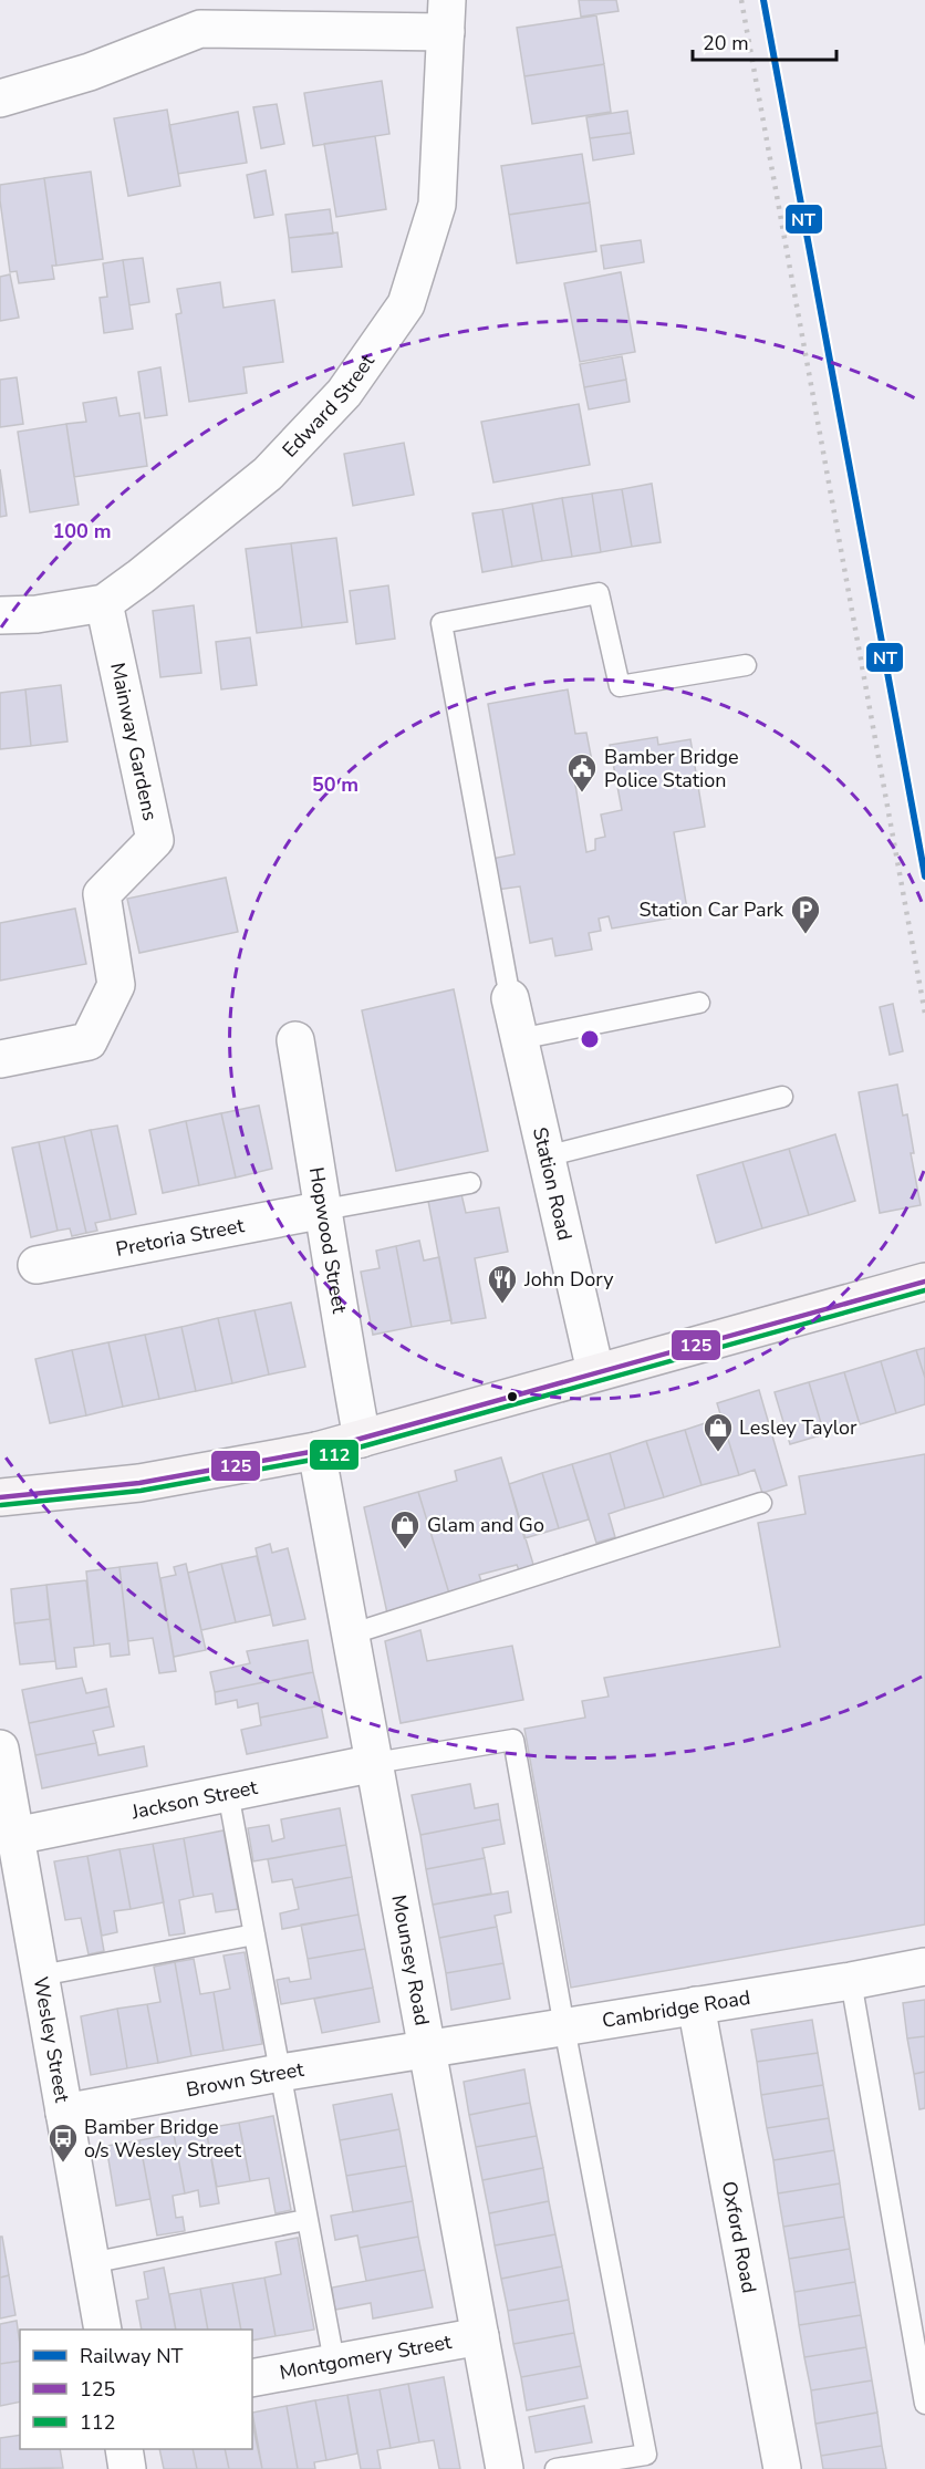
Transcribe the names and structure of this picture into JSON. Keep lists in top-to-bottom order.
{
  "streets": {
    "street": [
      "Edward Street",
      "Mainway Gardens",
      "Station Road",
      "Pretoria Street",
      "Hopwood Street",
      "Jackson Street",
      "Mounsey Road",
      "Cambridge Road",
      "Wesley Street",
      "Brown Street",
      "Oxford Road",
      "Montgomery Street"
    ]
  },
  "crossings": [
    ["Edward Street", "Mainway Gardens"],
    ["Pretoria Street", "Hopwood Street"],
    ["Jackson Street", "Mounsey Road"],
    ["Jackson Street", "Wesley Street"],
    ["Mounsey Road", "Cambridge Road"],
    ["Mounsey Road", "Brown Street"],
    ["Mounsey Road", "Montgomery Street"],
    ["Cambridge Road", "Brown Street"],
    ["Cambridge Road", "Oxford Road"],
    ["Wesley Street", "Brown Street"]
  ],
  "places": {
    "public building": ["Bamber Bridge Police Station"],
    "parking": ["Station Car Park"],
    "restaurant": ["John Dory"],
    "shop": ["Lesley Taylor", "Glam and Go"],
    "bus stop": ["Bamber Bridge o/s Wesley Street"]
  },
  "lines": ["rail line NT", "transit line 125", "transit line 112"],
  "legend": ["Railway NT", "125", "112"],
  "scale_bar": "20 m",
  "rings": ["100 m", "50 m"]
}
